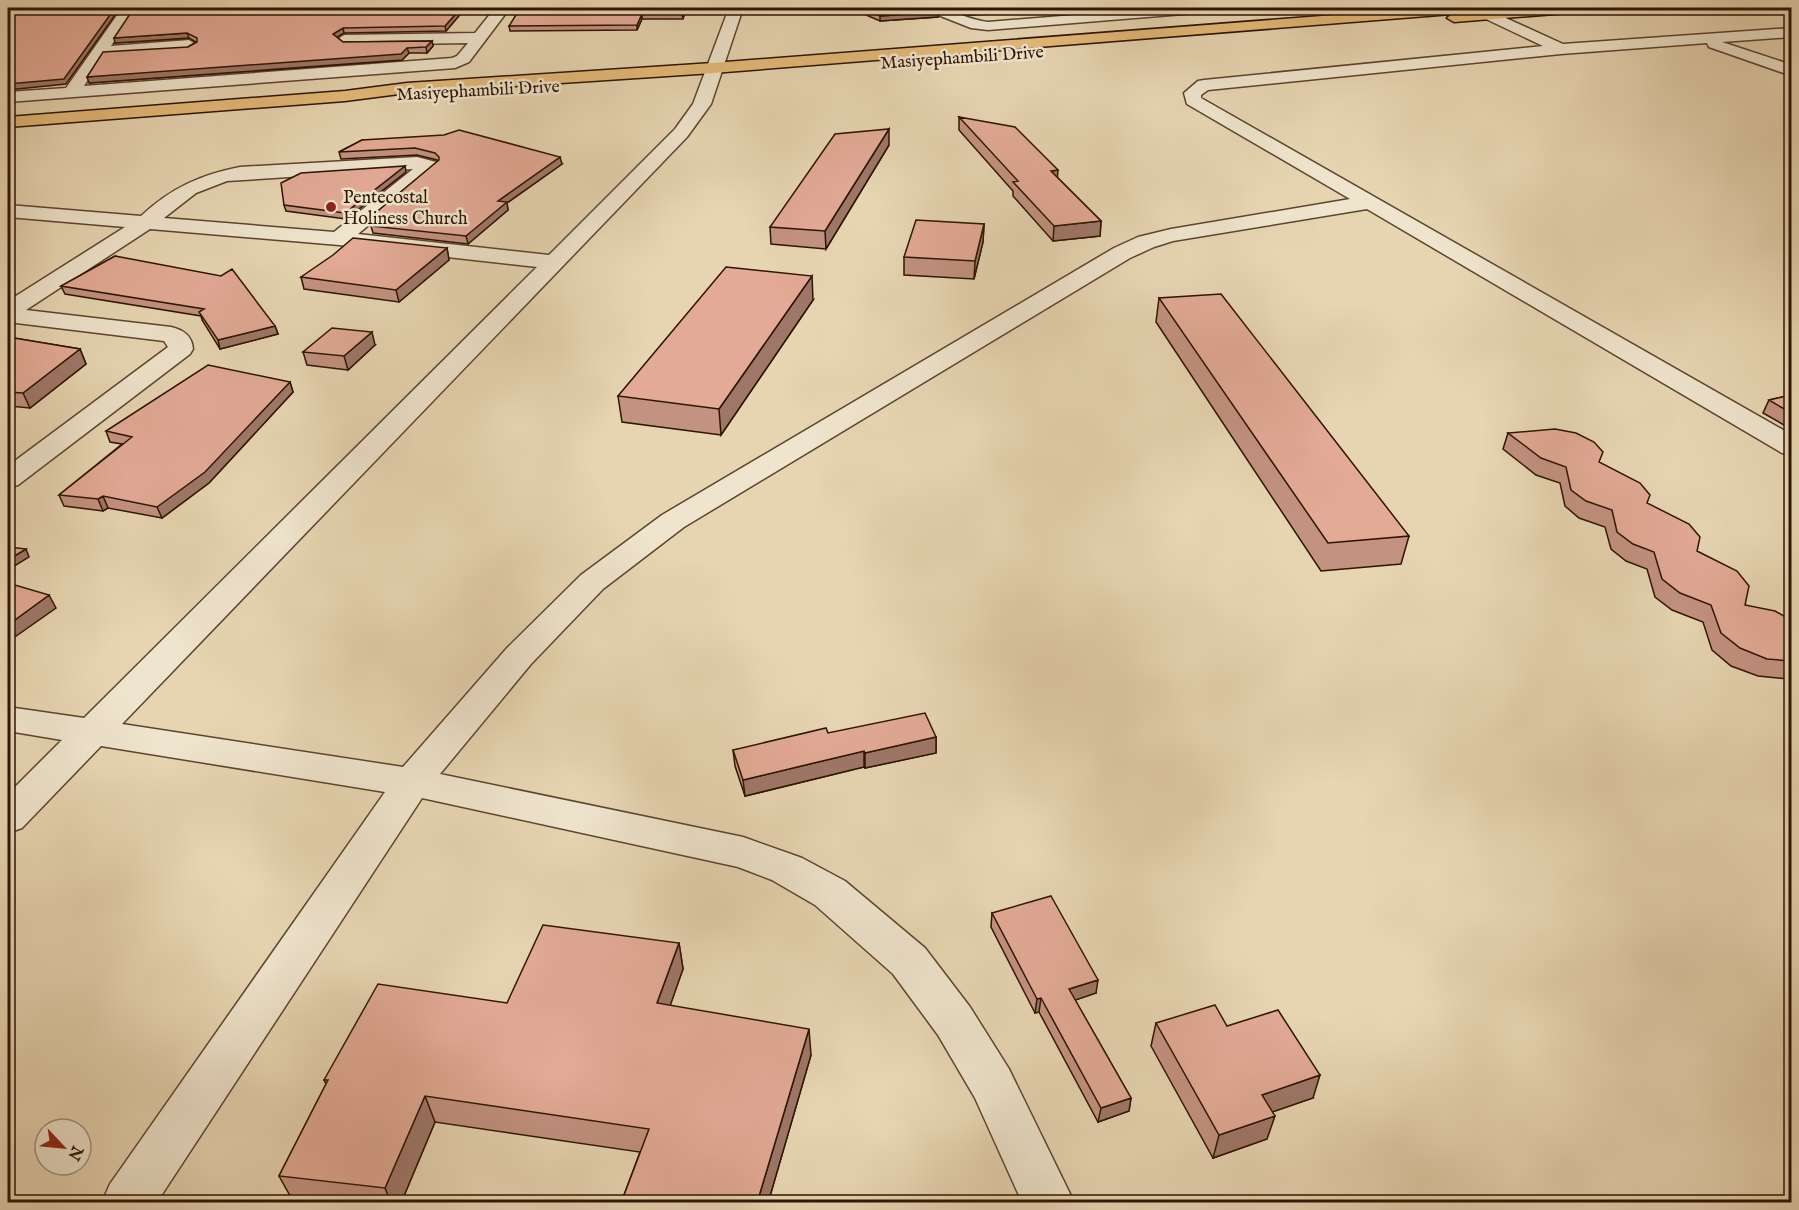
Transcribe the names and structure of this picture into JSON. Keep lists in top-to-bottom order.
{
  "streets": {
    "main road": ["Masiyephambili Drive"]
  },
  "places": ["Pentecostal Holiness Church"],
  "north": "bottom right"
}
